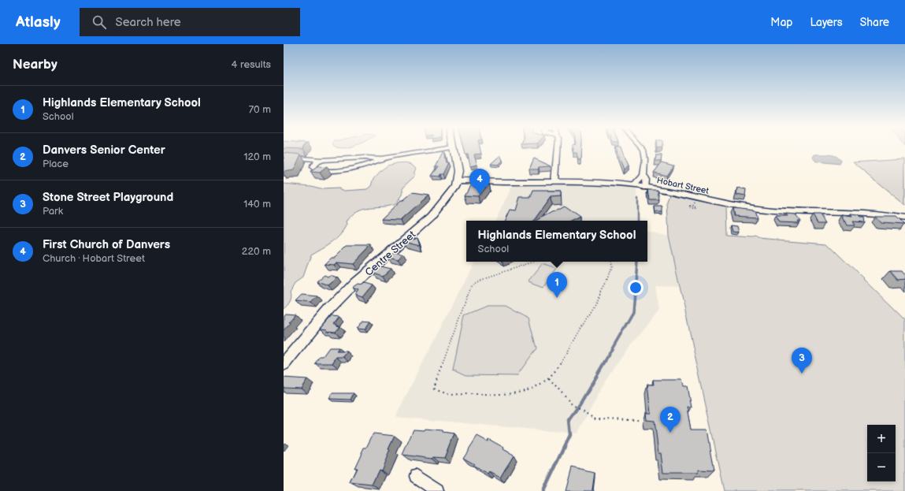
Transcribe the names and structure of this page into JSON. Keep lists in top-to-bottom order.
{
  "streets": {
    "main road": ["Hobart Street", "Centre Street"]
  },
  "crossings": [
    ["Hobart Street", "Centre Street"]
  ],
  "page": {
    "header": "Atlasly",
    "search": "Search here",
    "nav": ["Map", "Layers", "Share"],
    "heading": ["Nearby", "4 results"],
    "list": [
      {
        "mark": "1",
        "name": "Highlands Elementary School",
        "note": "School",
        "value": "70 m"
      },
      {
        "mark": "2",
        "name": "Danvers Senior Center",
        "note": "Place",
        "value": "120 m"
      },
      {
        "mark": "3",
        "name": "Stone Street Playground",
        "note": "Park",
        "value": "140 m"
      },
      {
        "mark": "4",
        "name": "First Church of Danvers",
        "note": "Church · Hobart Street",
        "value": "220 m"
      }
    ],
    "pins": [
      "4",
      "1",
      "3",
      "2"
    ],
    "popup": ["Highlands Elementary School", "School"],
    "map_buttons": ["+", "−"]
  }
}
